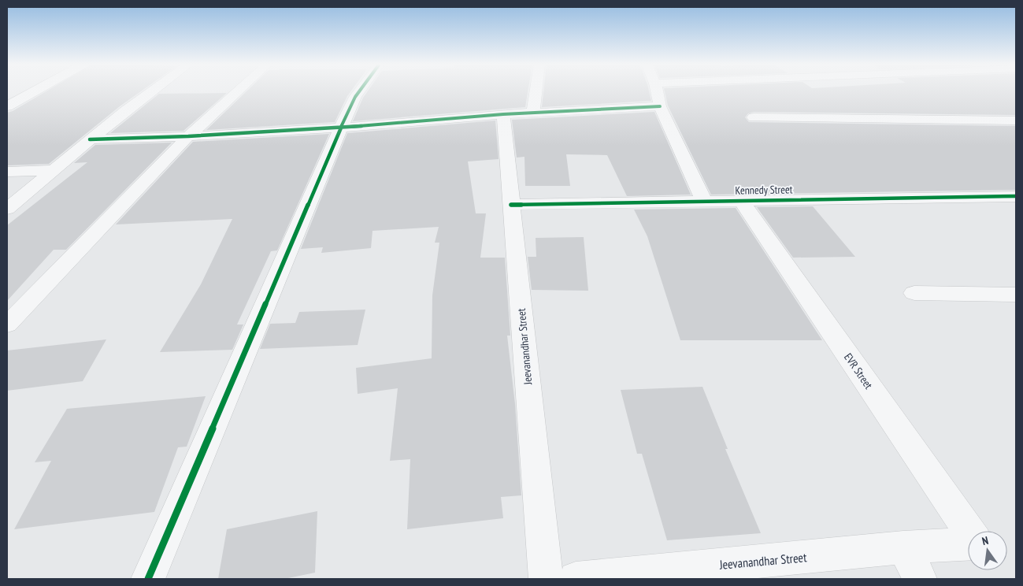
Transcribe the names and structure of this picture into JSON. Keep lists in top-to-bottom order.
{
  "streets": {
    "street": ["Kennedy Street", "Jeevanandhar Street", "EVR Street"]
  },
  "crossings": [
    ["Kennedy Street", "Jeevanandhar Street"],
    ["Kennedy Street", "EVR Street"],
    ["Jeevanandhar Street", "EVR Street"]
  ],
  "north": "top"
}
